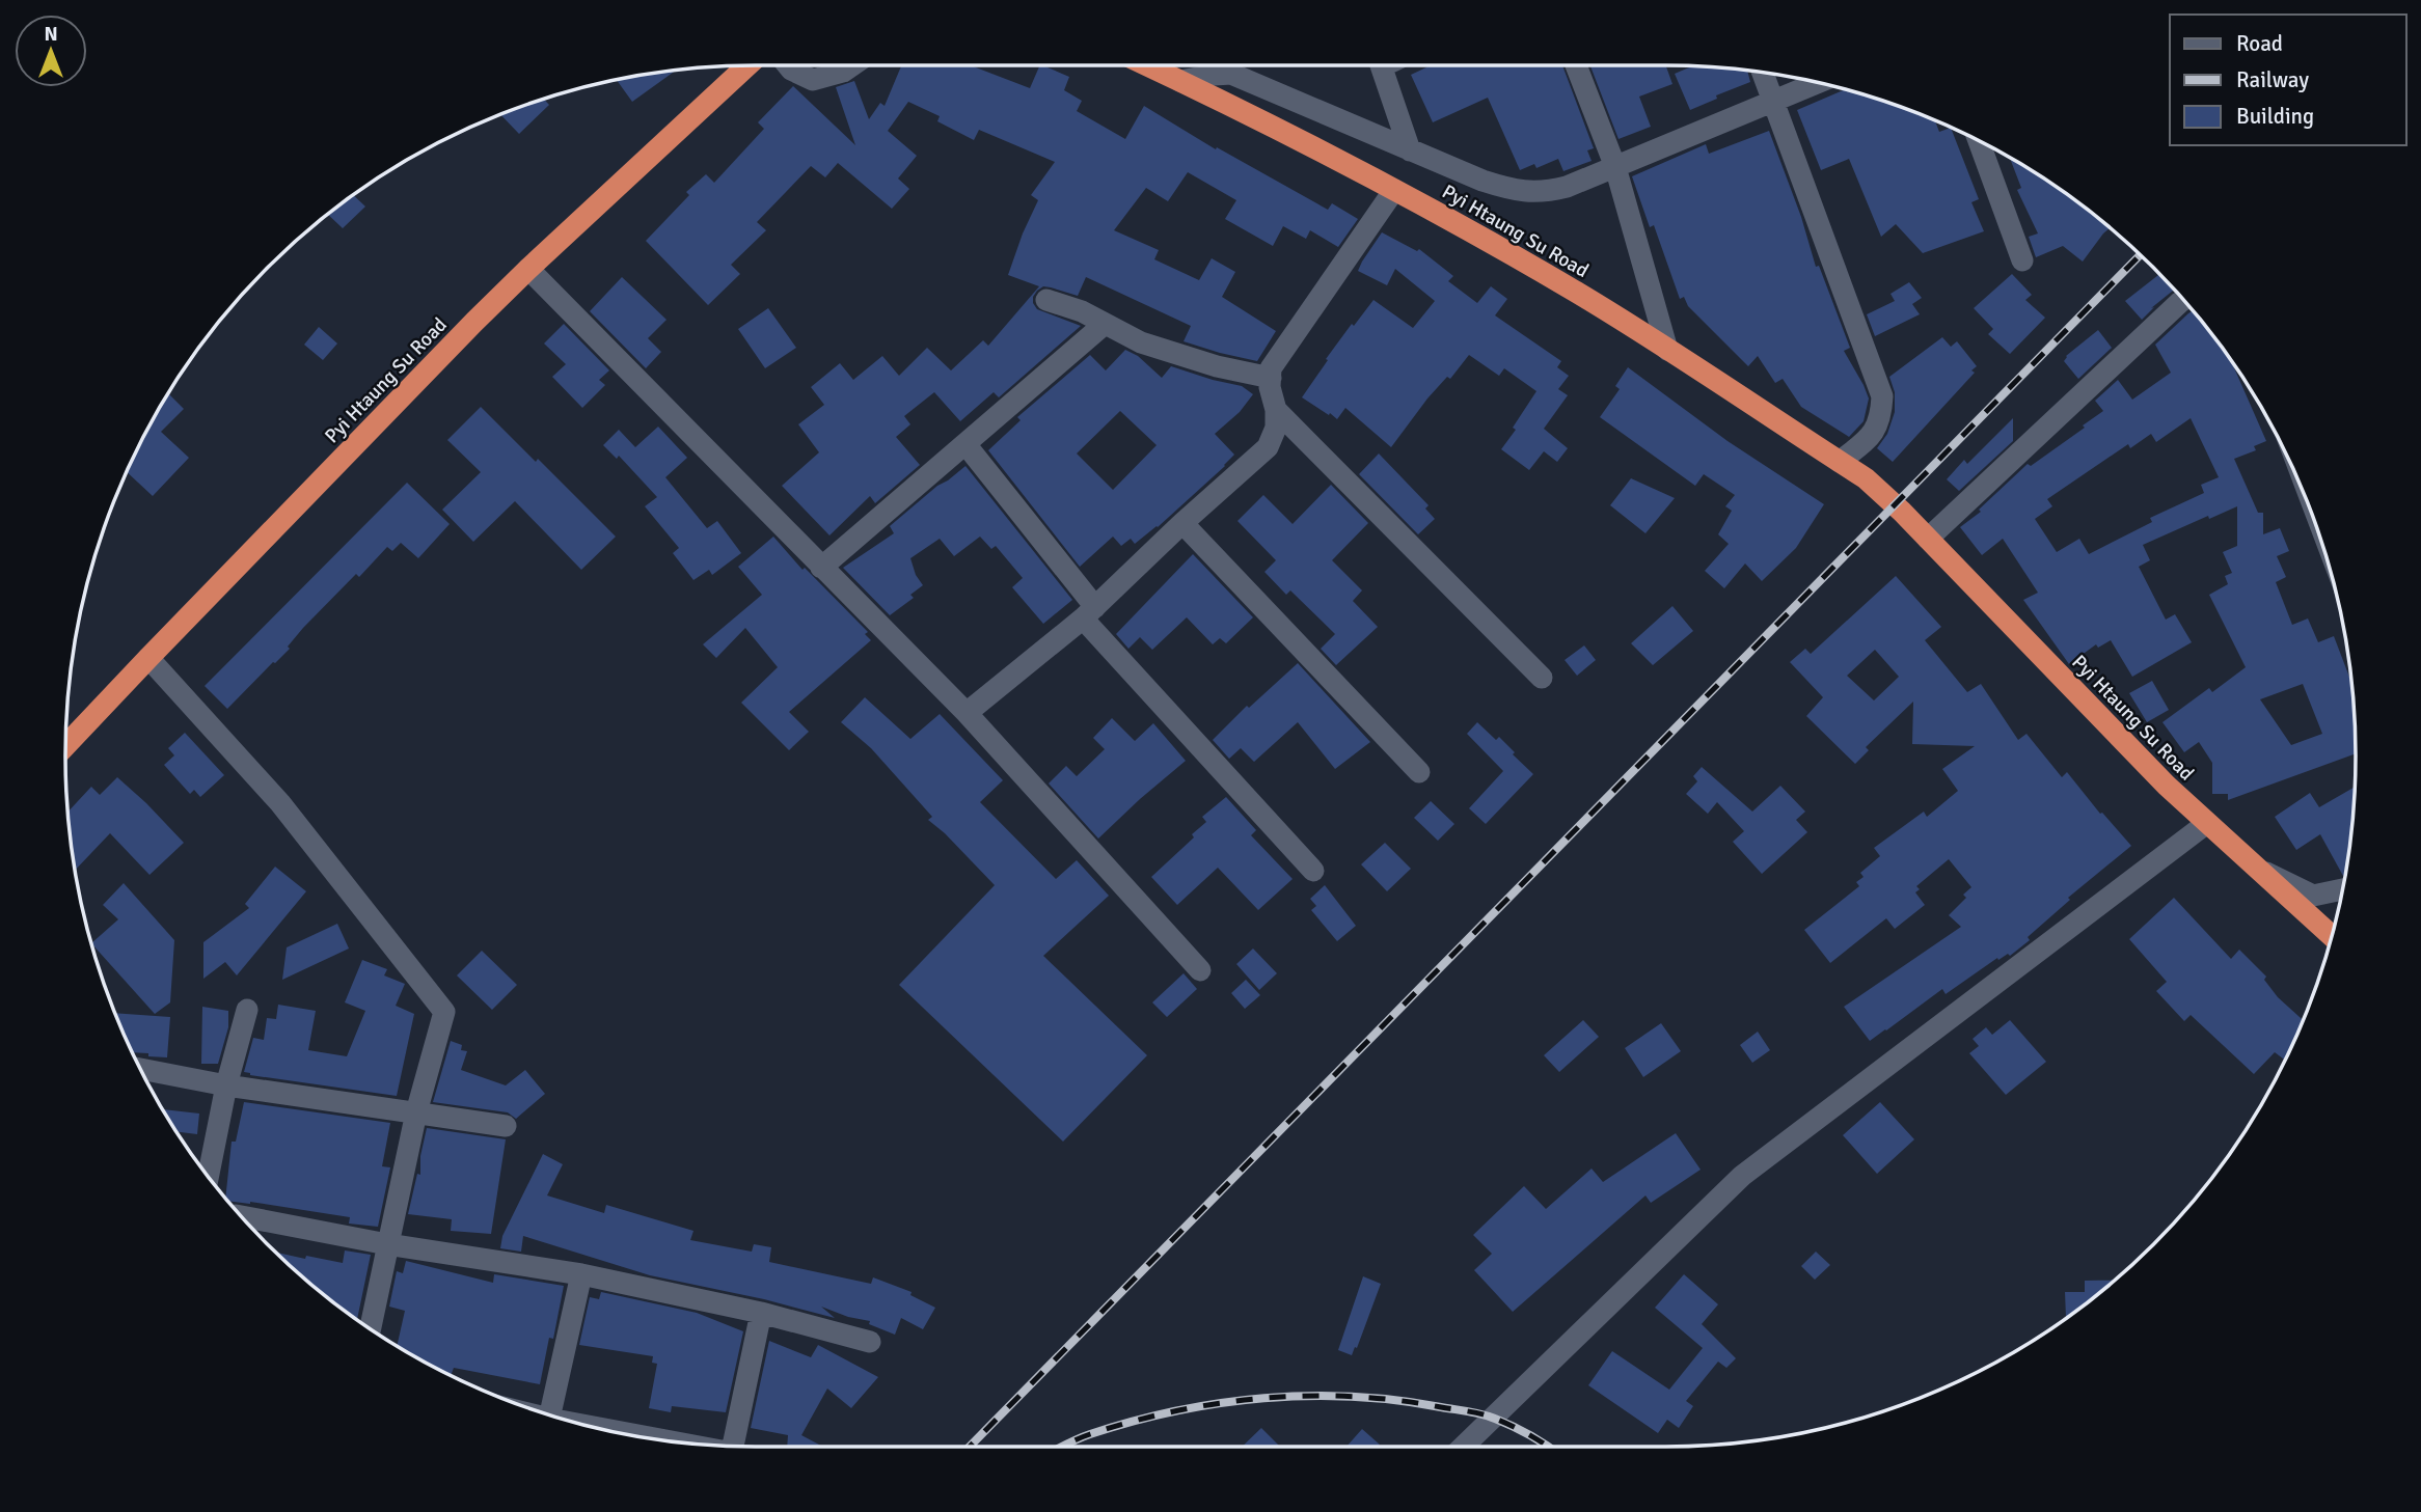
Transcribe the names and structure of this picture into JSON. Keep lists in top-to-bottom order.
{
  "streets": {
    "highway": ["Pyi Htaung Su Road"]
  },
  "legend": ["Road", "Railway", "Building"],
  "north": "top"
}
